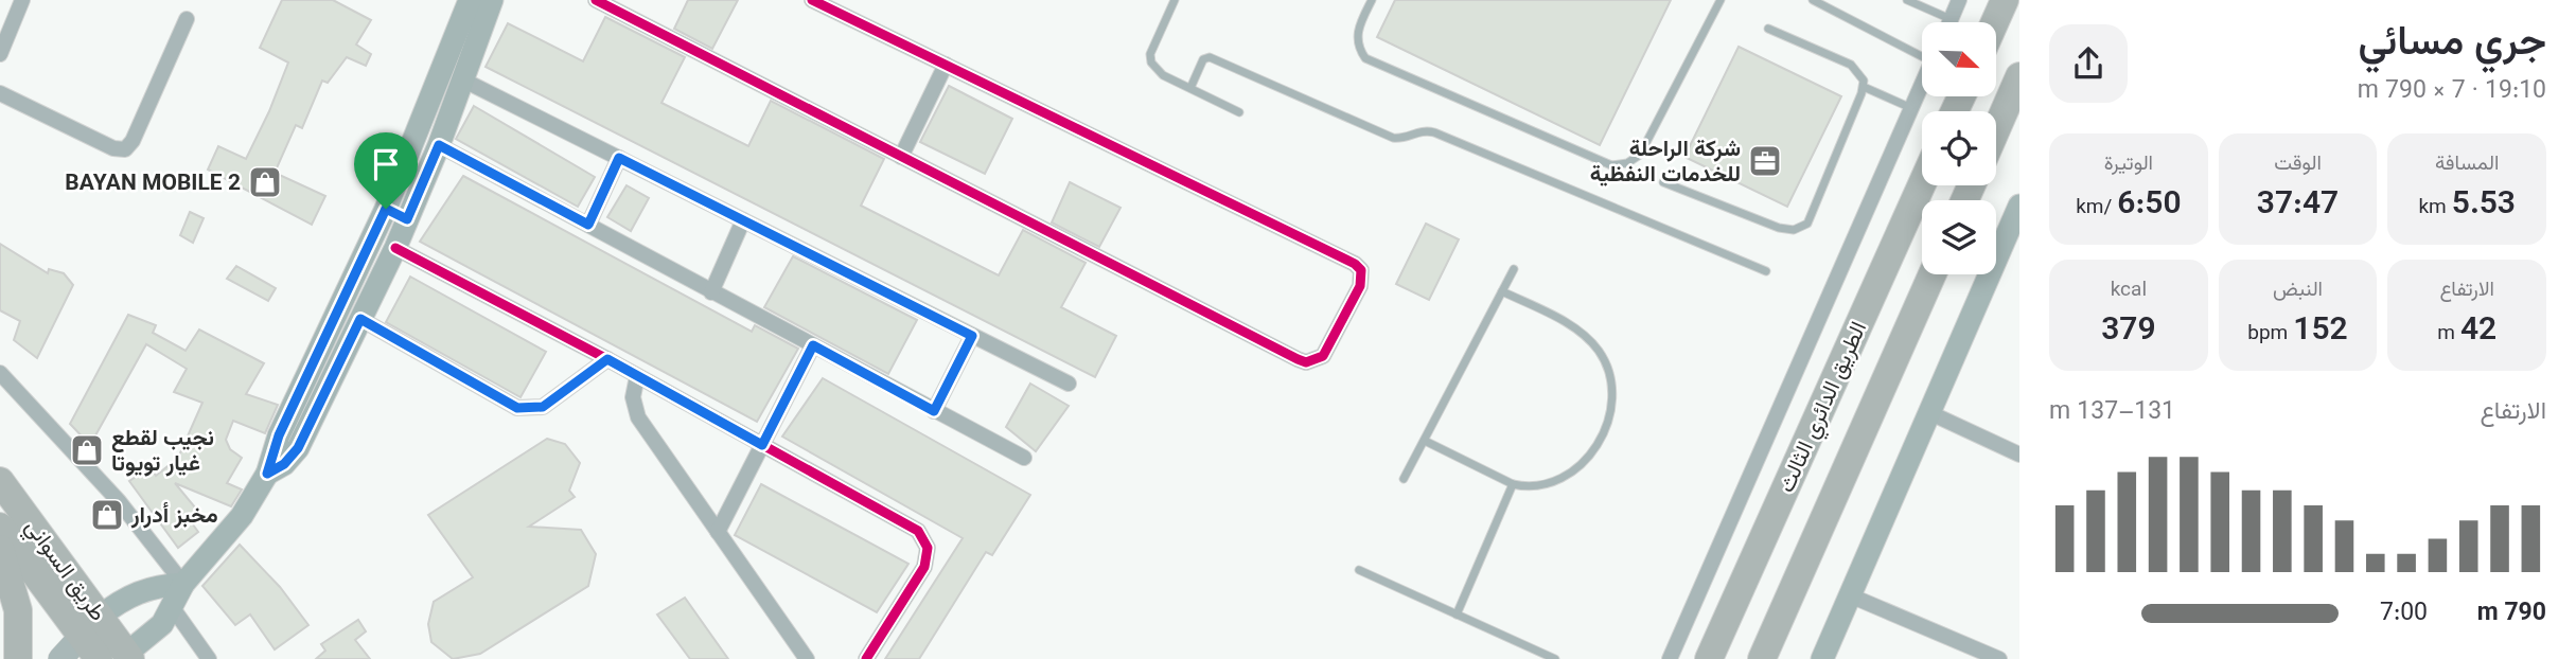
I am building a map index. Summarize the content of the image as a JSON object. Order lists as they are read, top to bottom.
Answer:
{
  "streets": {
    "highway": ["الطريق الدائري الثالث", "طريق السواني"]
  },
  "places": {
    "office": ["شركة الراحلة للخدمات النفظية"],
    "shop": ["BAYAN MOBILE 2", "نجيب لقطع غيار تويوتا", "مخبز أدرار"]
  },
  "north": "bottom right",
  "page": {
    "heading": ["جري مسائي", "19:10 · 7 × 790 m"],
    "stats": [
      ["المسافة", "5.53 km"],
      ["الوقت", "37:47"],
      ["الوتيرة", "6:50 /km"],
      ["الارتفاع", "42 m"],
      ["النبض", "152 bpm"],
      ["kcal", "379"]
    ],
    "chart": ["الارتفاع", "131–137 m"],
    "list": [
      {
        "name": "790 m",
        "note": "7:00"
      }
    ]
  }
}
